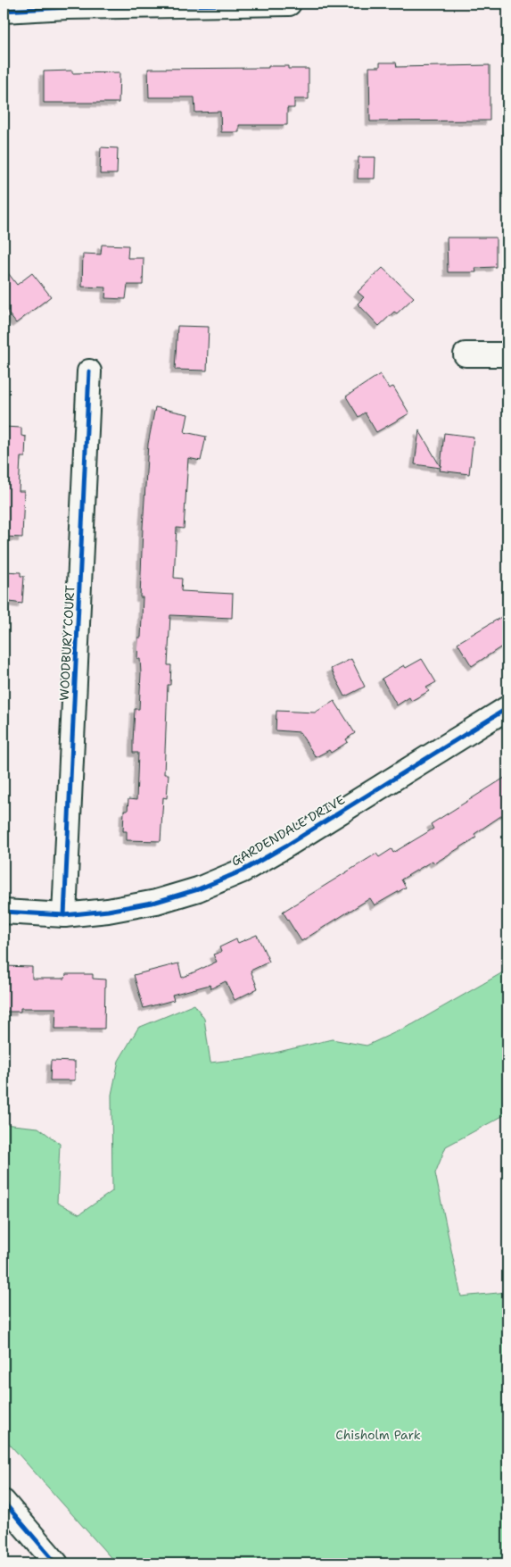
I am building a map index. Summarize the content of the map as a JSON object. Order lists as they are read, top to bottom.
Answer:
{
  "streets": {
    "street": ["WOODBURY COURT", "GARDENDALE DRIVE"]
  },
  "crossings": [
    ["WOODBURY COURT", "GARDENDALE DRIVE"]
  ],
  "parks": ["Chisholm Park"]
}
